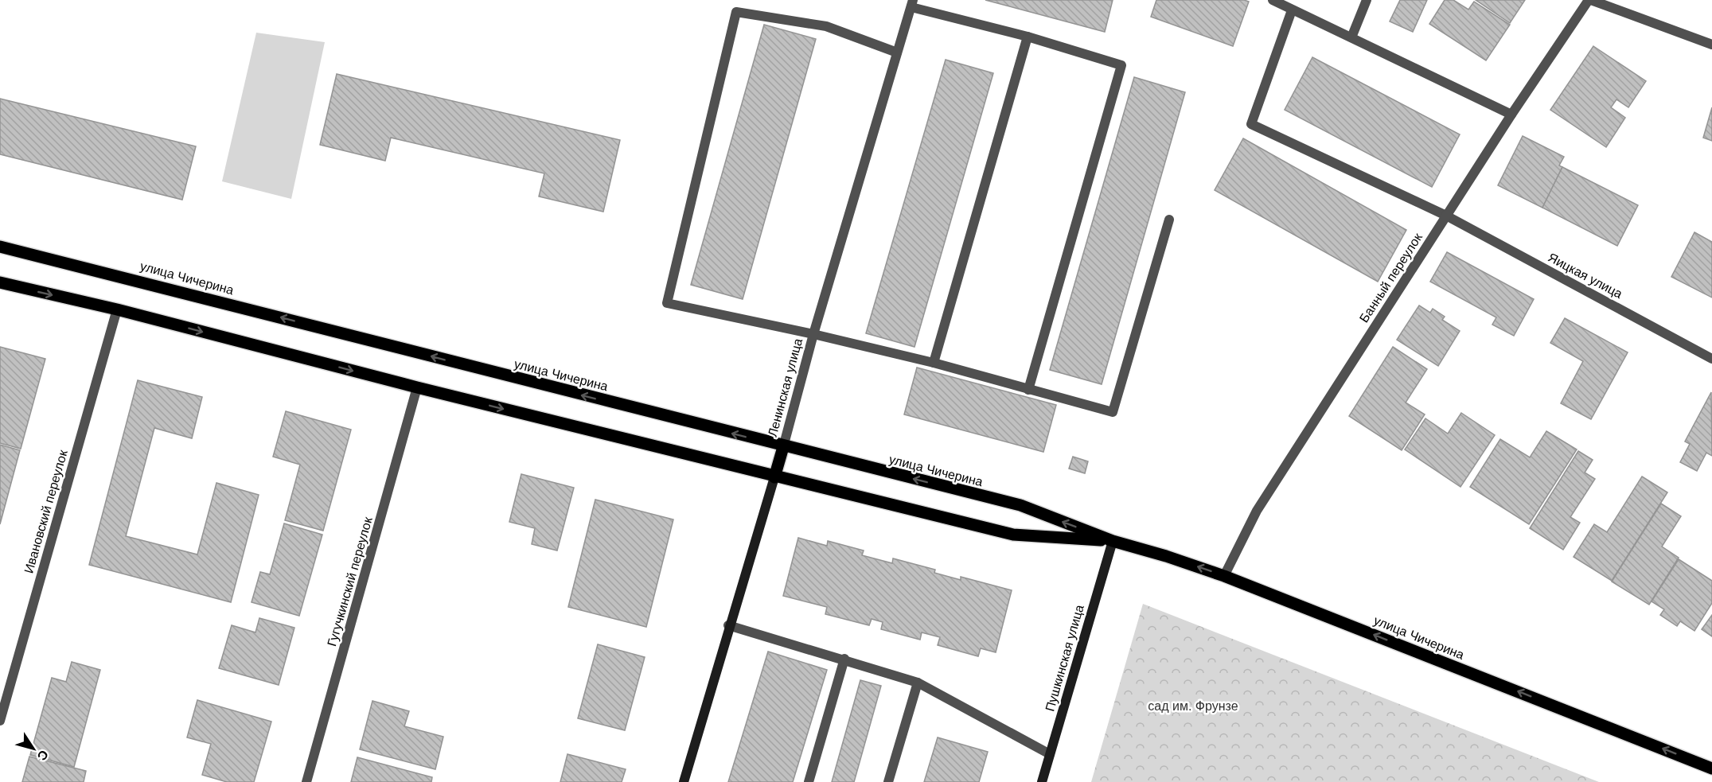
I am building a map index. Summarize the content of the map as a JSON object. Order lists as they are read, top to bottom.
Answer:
{
  "streets": {
    "main road": ["улица Чичерина", "Ленинская улица"],
    "street": [
      "Яицкая улица",
      "Банный переулок",
      "Ивановский переулок",
      "Гугучкинский переулок",
      "Пушкинская улица"
    ]
  },
  "crossings": [
    ["Яицкая улица", "Банный переулок"],
    ["улица Чичерина", "Банный переулок"],
    ["улица Чичерина", "Ленинская улица"],
    ["улица Чичерина", "Ивановский переулок"],
    ["улица Чичерина", "Гугучкинский переулок"],
    ["улица Чичерина", "Пушкинская улица"]
  ],
  "parks": ["сад им. Фрунзе"],
  "north": "bottom right"
}
